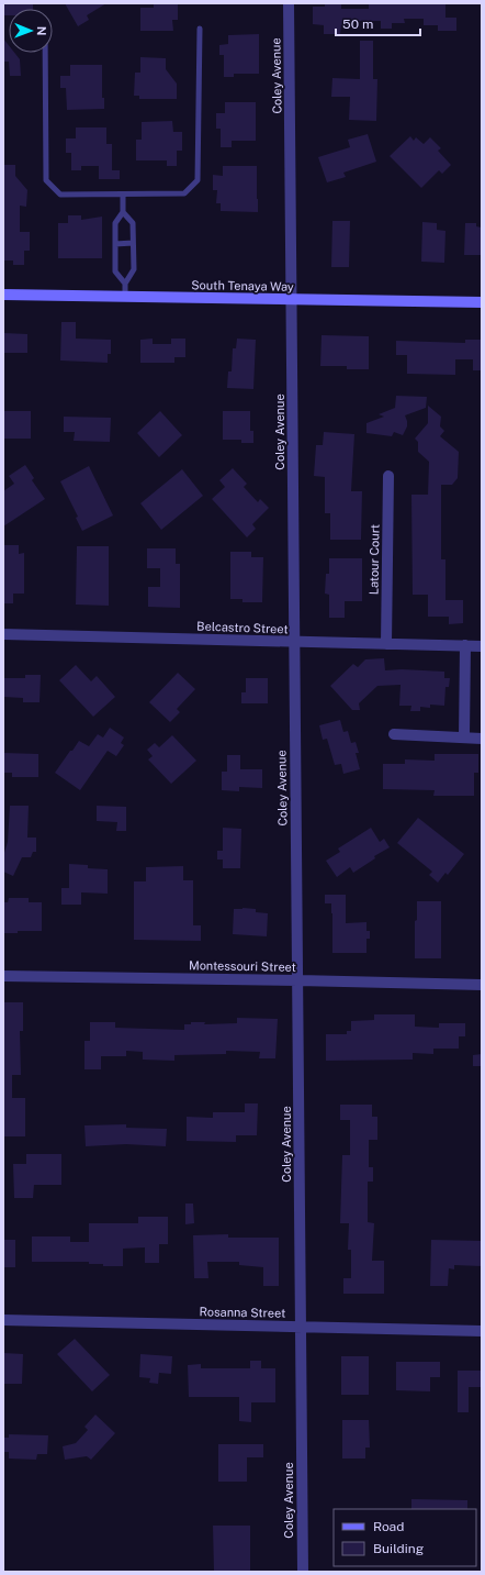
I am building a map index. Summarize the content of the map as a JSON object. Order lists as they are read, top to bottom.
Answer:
{
  "streets": {
    "street": [
      "Coley Avenue",
      "South Tenaya Way",
      "Latour Court",
      "Belcastro Street",
      "Montessouri Street",
      "Rosanna Street"
    ]
  },
  "crossings": [
    ["Coley Avenue", "South Tenaya Way"],
    ["Coley Avenue", "Belcastro Street"],
    ["Coley Avenue", "Montessouri Street"],
    ["Coley Avenue", "Rosanna Street"],
    ["Latour Court", "Belcastro Street"]
  ],
  "legend": ["Road", "Building"],
  "scale_bar": "50 m",
  "north": "right"
}
